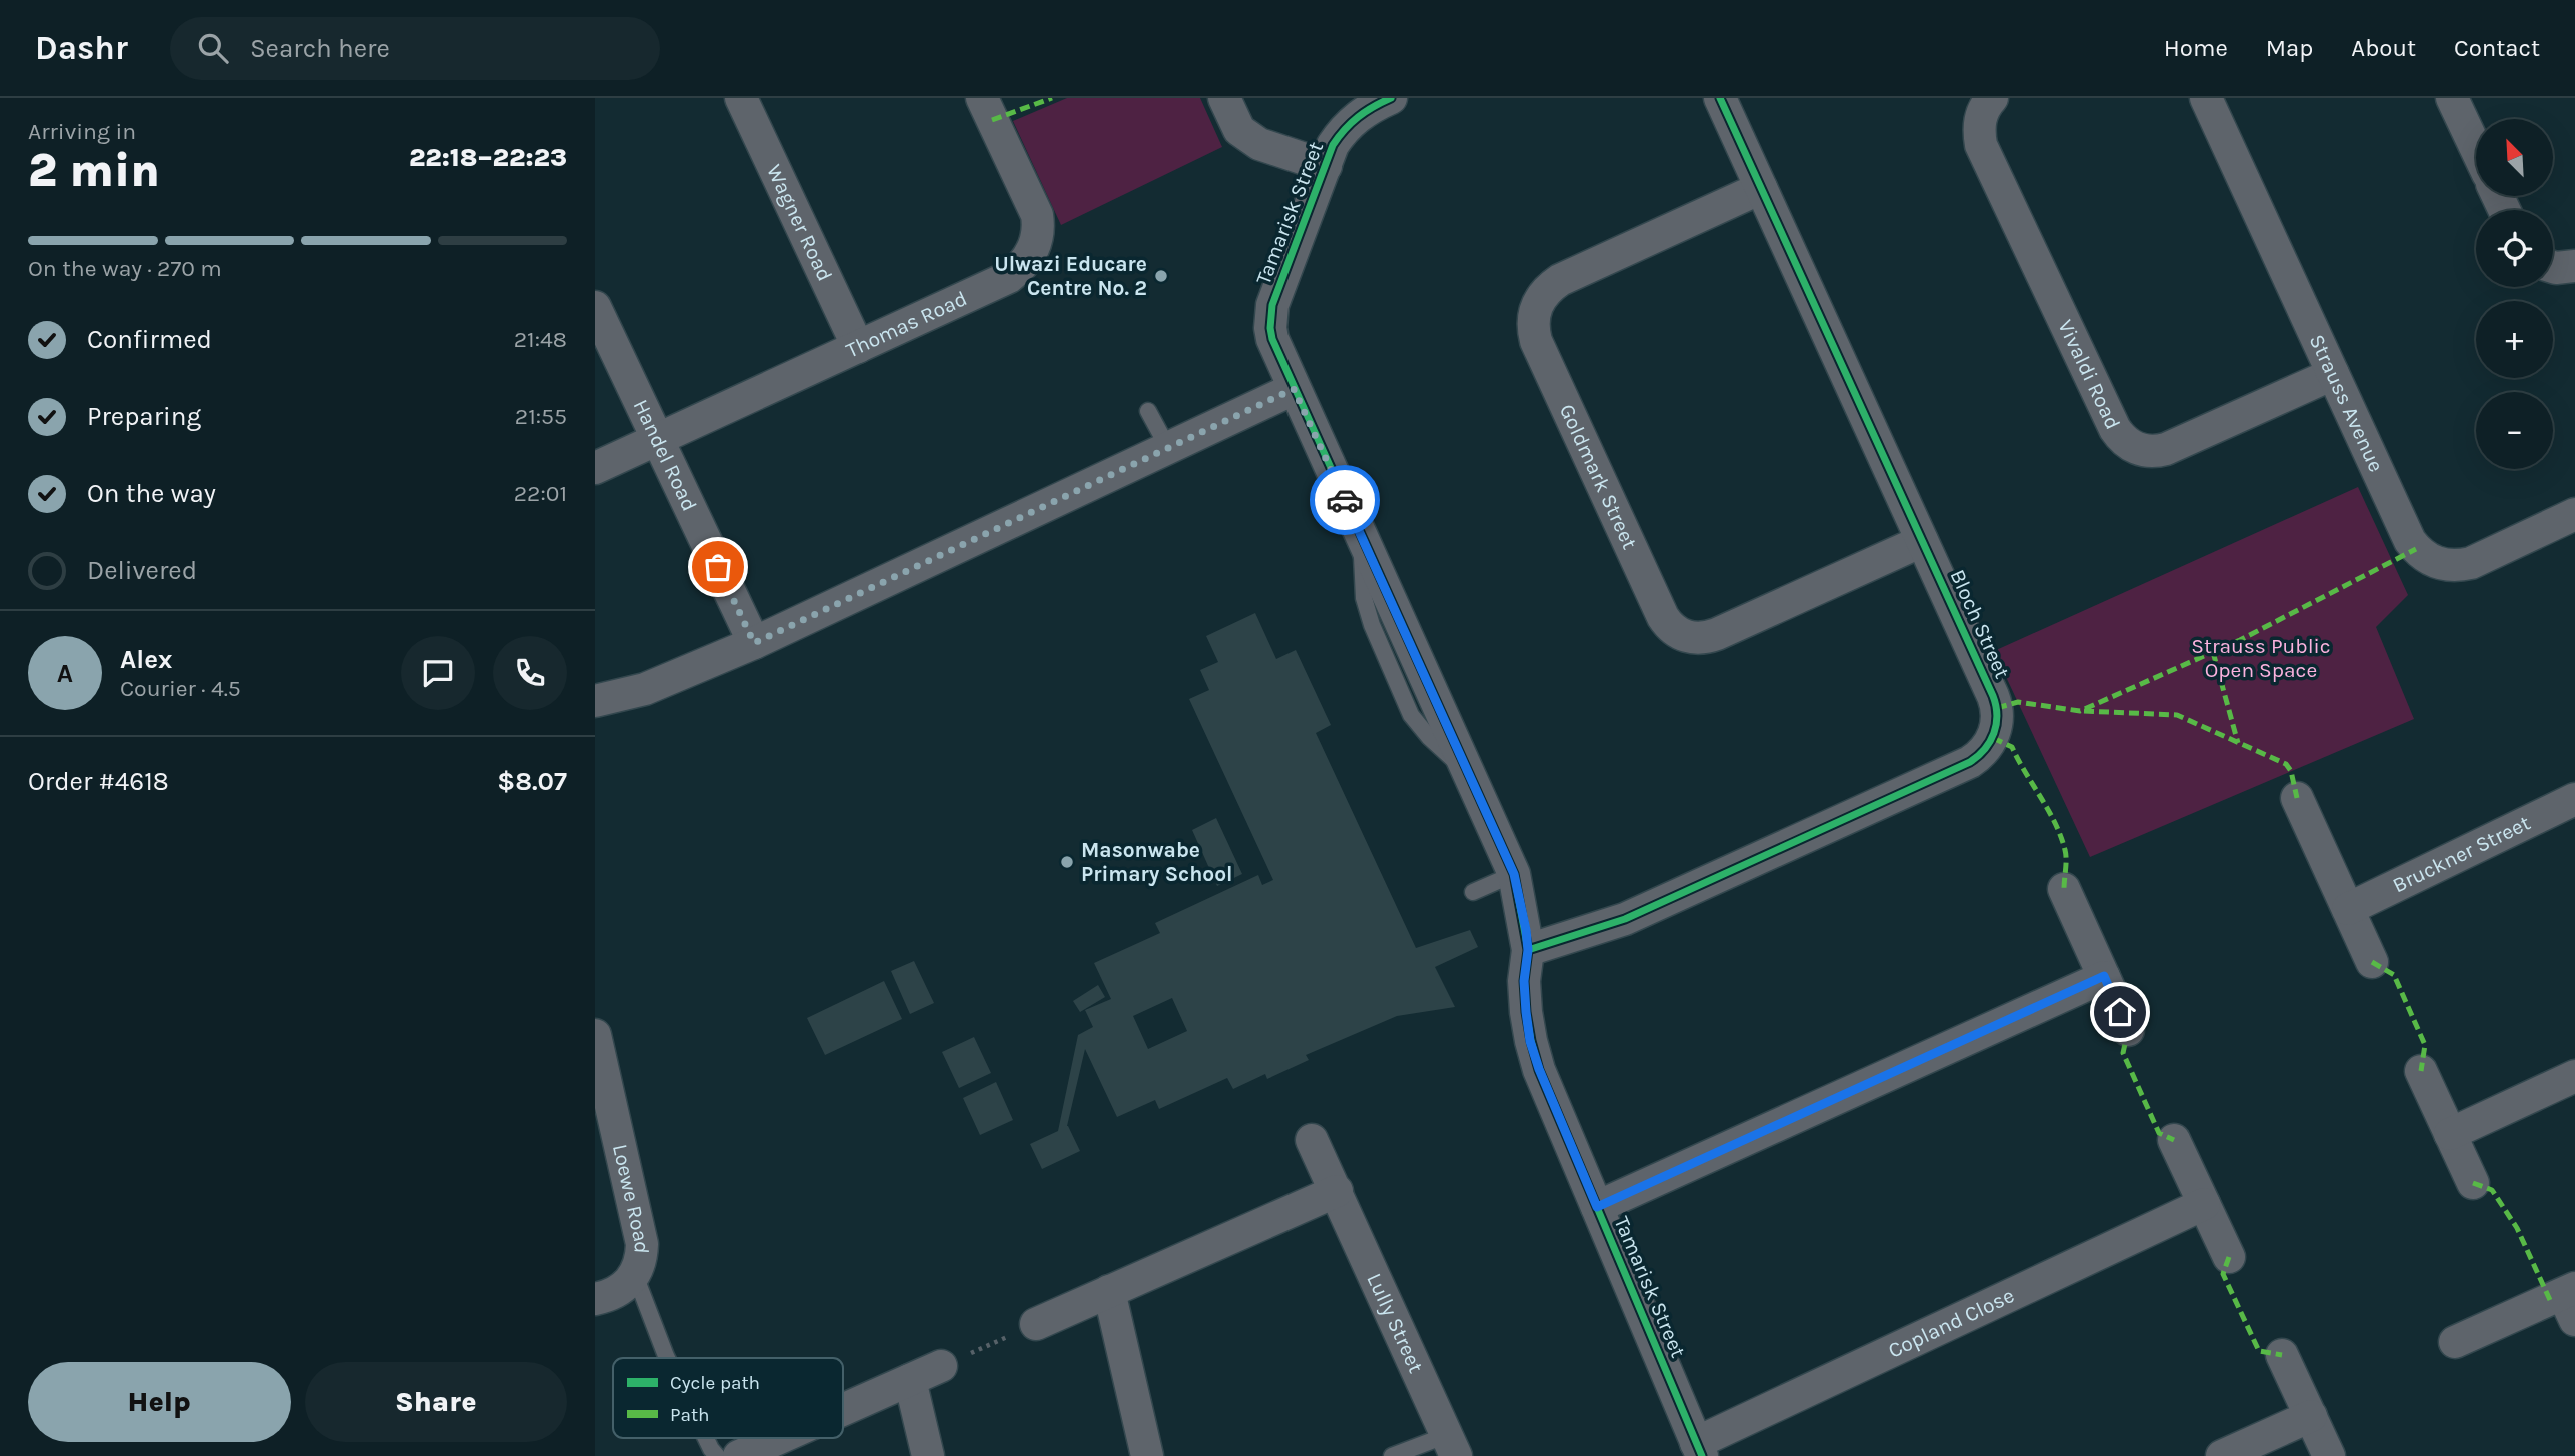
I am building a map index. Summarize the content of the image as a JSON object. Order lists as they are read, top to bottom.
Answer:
{
  "streets": {
    "street": [
      "Tamarisk Street",
      "Wagner Road",
      "Thomas Road",
      "Vivaldi Road",
      "Strauss Avenue",
      "Handel Road",
      "Goldmark Street",
      "Bloch Street",
      "Bruckner Street",
      "Loewe Road",
      "Lully Street",
      "Copland Close"
    ]
  },
  "crossings": [
    ["Tamarisk Street", "Bloch Street"],
    ["Tamarisk Street", "Copland Close"],
    ["Wagner Road", "Thomas Road"],
    ["Thomas Road", "Handel Road"],
    ["Vivaldi Road", "Strauss Avenue"],
    ["Goldmark Street", "Bloch Street"]
  ],
  "parks": ["Strauss Public Open Space"],
  "places": ["Ulwazi Educare Centre No. 2", "Masonwabe Primary School"],
  "legend": ["Cycle path", "Path"],
  "north": "top left",
  "page": {
    "header": "Dashr",
    "search": "Search here",
    "nav": [
      "Home",
      "Map",
      "About",
      "Contact"
    ],
    "heading": ["2 min", "Arriving in", "22:18–22:23"],
    "panel": [
      "Alex",
      "Courier · 4.5",
      "Order #4618",
      "$8.07"
    ],
    "map_buttons": ["+", "−"],
    "bar": "On the way · 270 m",
    "list": [
      ["Confirmed", "21:48"],
      ["Preparing", "21:55"],
      ["On the way", "22:01"],
      "Delivered"
    ],
    "round": "A",
    "buttons": ["Help", "Share"]
  }
}
